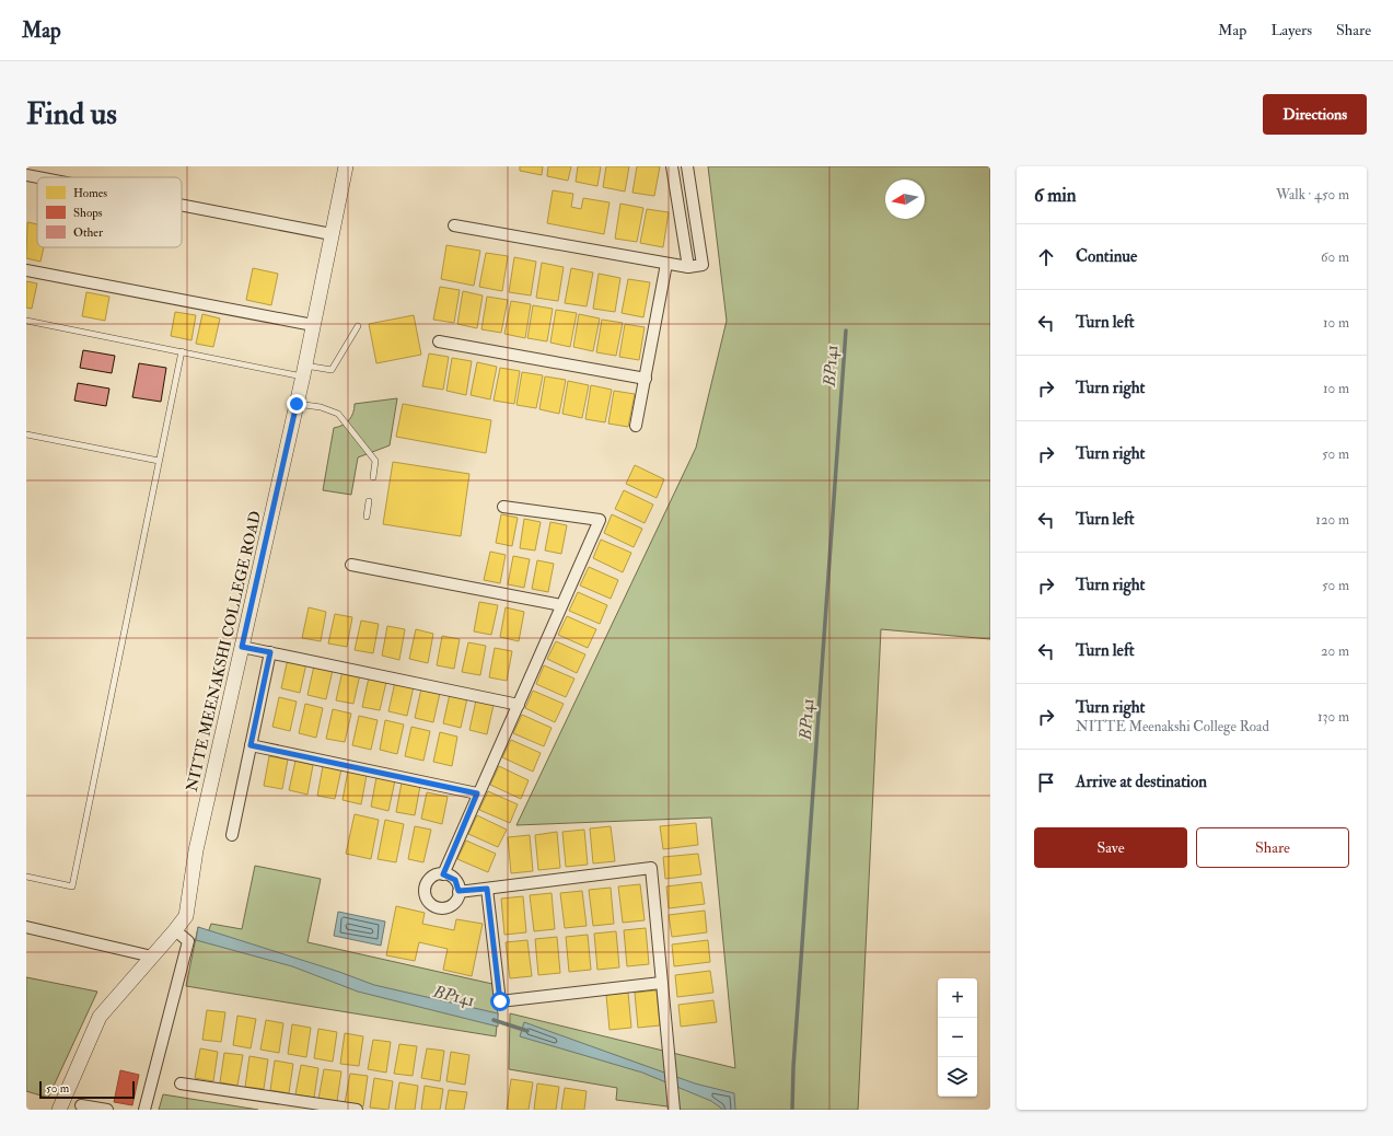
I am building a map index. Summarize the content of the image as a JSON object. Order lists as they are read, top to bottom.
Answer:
{
  "streets": {
    "street": ["NITTE MEENAKSHI COLLEGE ROAD"]
  },
  "water": ["BP141"],
  "legend": ["Homes", "Shops", "Other"],
  "scale_bar": "50 m",
  "north": "left",
  "page": {
    "header": "Map",
    "nav": ["Map", "Layers", "Share"],
    "buttons": [
      "Directions",
      ["Save", "Share"]
    ],
    "title": "Find us",
    "heading": ["6 min", "Walk · 450 m"],
    "list": [
      ["Continue", "60 m"],
      ["Turn left", "10 m"],
      ["Turn right", "10 m"],
      ["Turn right", "50 m"],
      ["Turn left", "120 m"],
      ["Turn right", "50 m"],
      ["Turn left", "20 m"],
      ["Turn right", "NITTE Meenakshi College Road", "130 m"],
      "Arrive at destination"
    ],
    "map_buttons": ["+", "−"],
    "scale": "50 m"
  }
}
